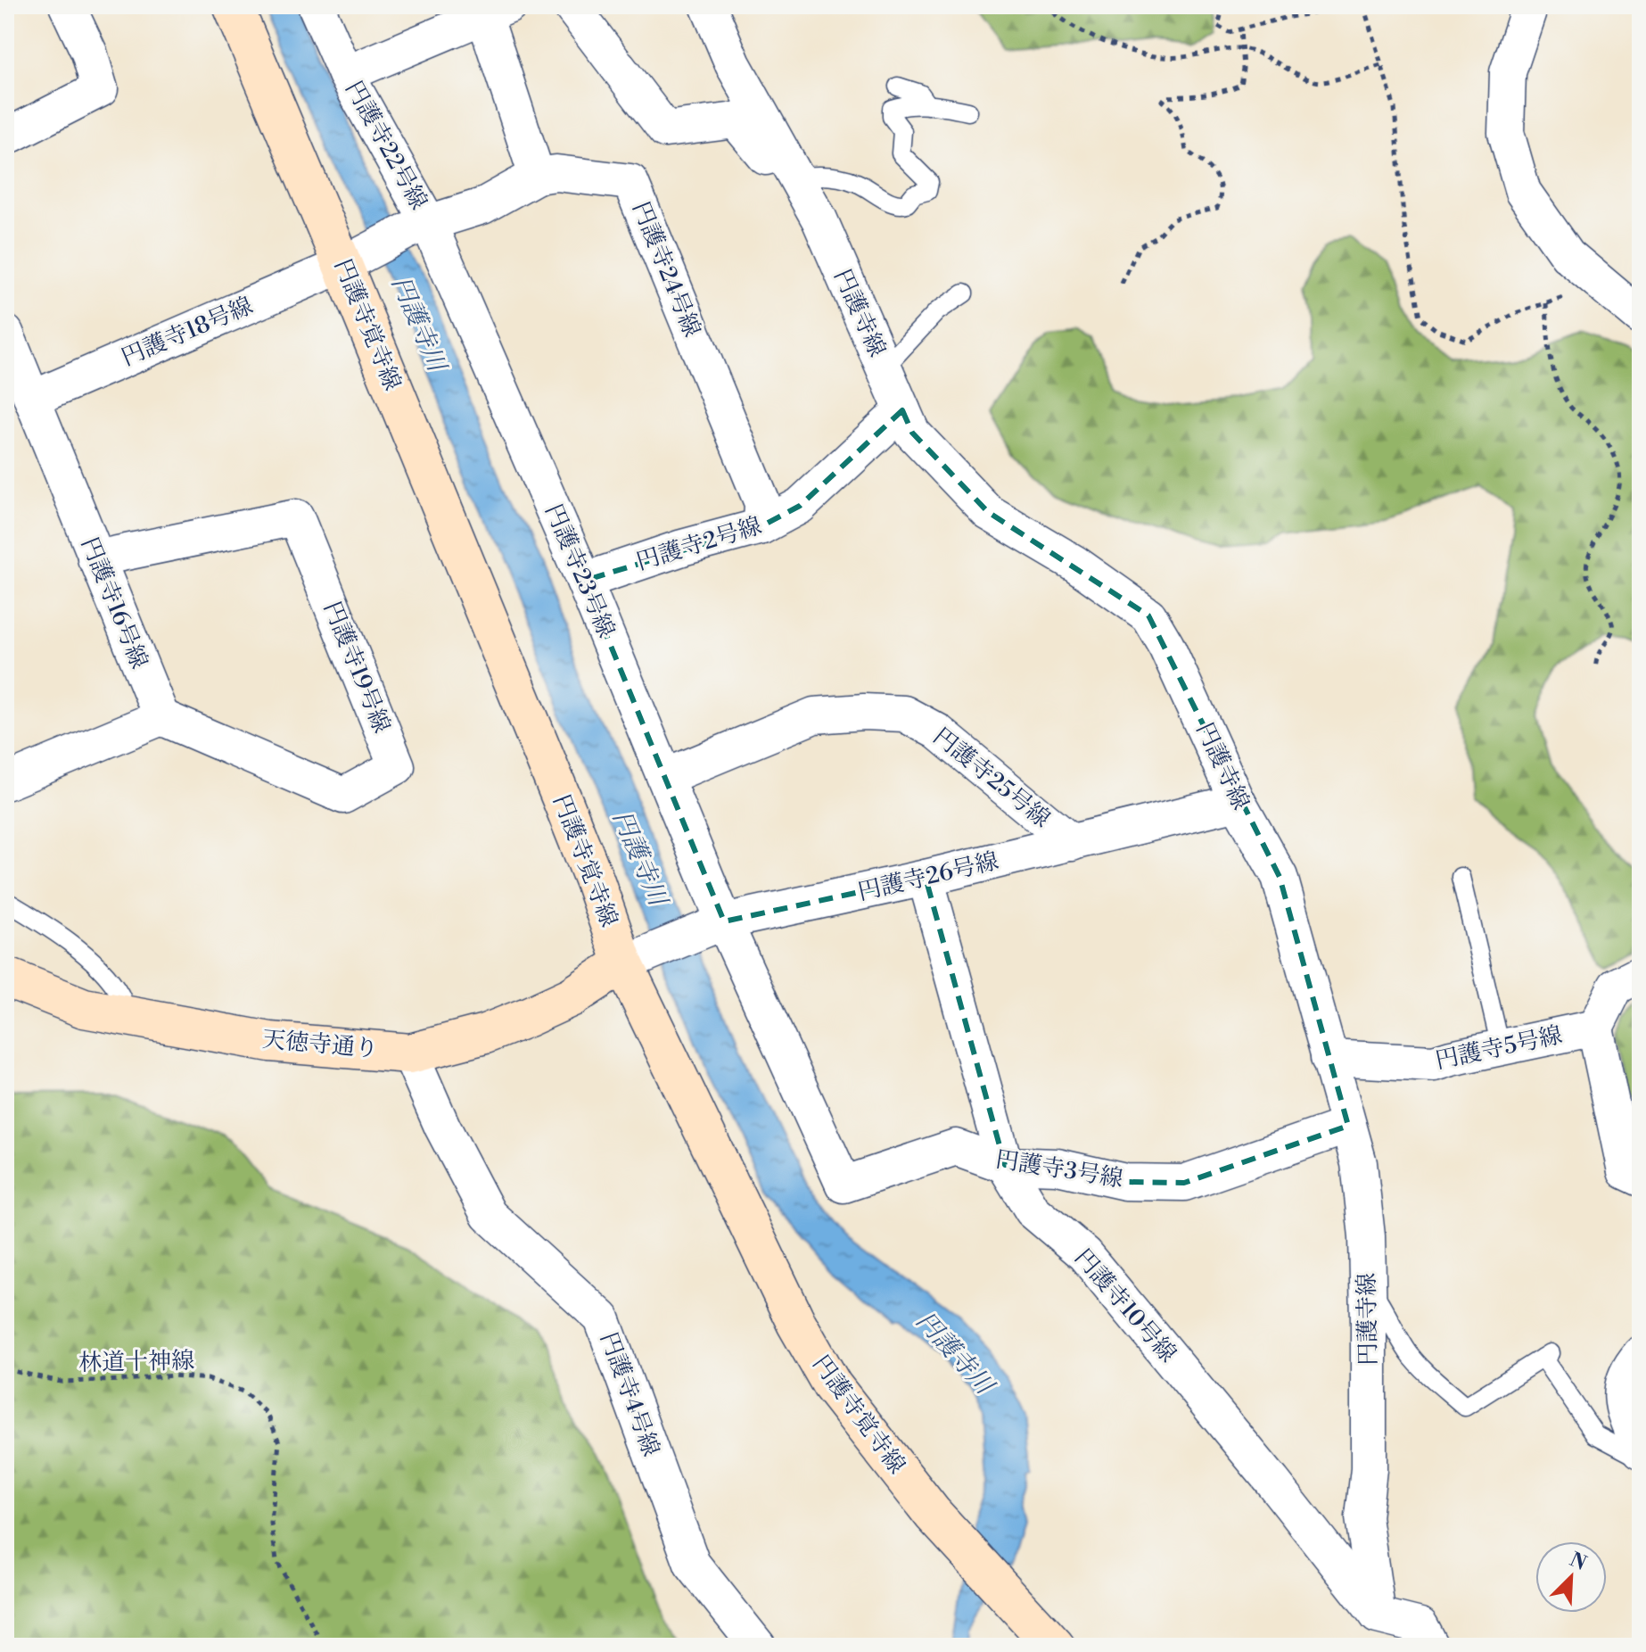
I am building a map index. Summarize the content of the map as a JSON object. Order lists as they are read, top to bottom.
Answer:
{
  "streets": {
    "street": [
      "円護寺22号線",
      "円護寺24号線",
      "円護寺線",
      "円護寺覚寺線",
      "円護寺18号線",
      "円護寺2号線",
      "円護寺23号線",
      "円護寺16号線",
      "円護寺19号線",
      "円護寺25号線",
      "円護寺26号線",
      "天徳寺通り",
      "円護寺5号線",
      "円護寺3号線",
      "円護寺10号線",
      "円護寺4号線"
    ],
    "path": ["林道十神線"]
  },
  "crossings": [
    ["円護寺22号線", "円護寺24号線"],
    ["円護寺22号線", "円護寺23号線"],
    ["円護寺24号線", "円護寺覚寺線"],
    ["円護寺24号線", "円護寺18号線"],
    ["円護寺24号線", "円護寺2号線"],
    ["円護寺24号線", "円護寺23号線"],
    ["円護寺線", "円護寺2号線"],
    ["円護寺線", "円護寺26号線"],
    ["円護寺線", "円護寺5号線"],
    ["円護寺線", "円護寺3号線"],
    ["円護寺線", "円護寺10号線"],
    ["円護寺覚寺線", "円護寺18号線"],
    ["円護寺覚寺線", "円護寺26号線"],
    ["円護寺覚寺線", "天徳寺通り"],
    ["円護寺18号線", "円護寺16号線"],
    ["円護寺2号線", "円護寺23号線"],
    ["円護寺23号線", "円護寺25号線"],
    ["円護寺23号線", "円護寺26号線"],
    ["円護寺23号線", "円護寺3号線"],
    ["円護寺16号線", "円護寺19号線"],
    ["円護寺25号線", "円護寺26号線"],
    ["円護寺26号線", "天徳寺通り"],
    ["円護寺26号線", "円護寺3号線"],
    ["円護寺26号線", "円護寺10号線"],
    ["天徳寺通り", "円護寺4号線"],
    ["円護寺3号線", "円護寺10号線"]
  ],
  "water": ["円護寺川"],
  "north": "top right"
}
